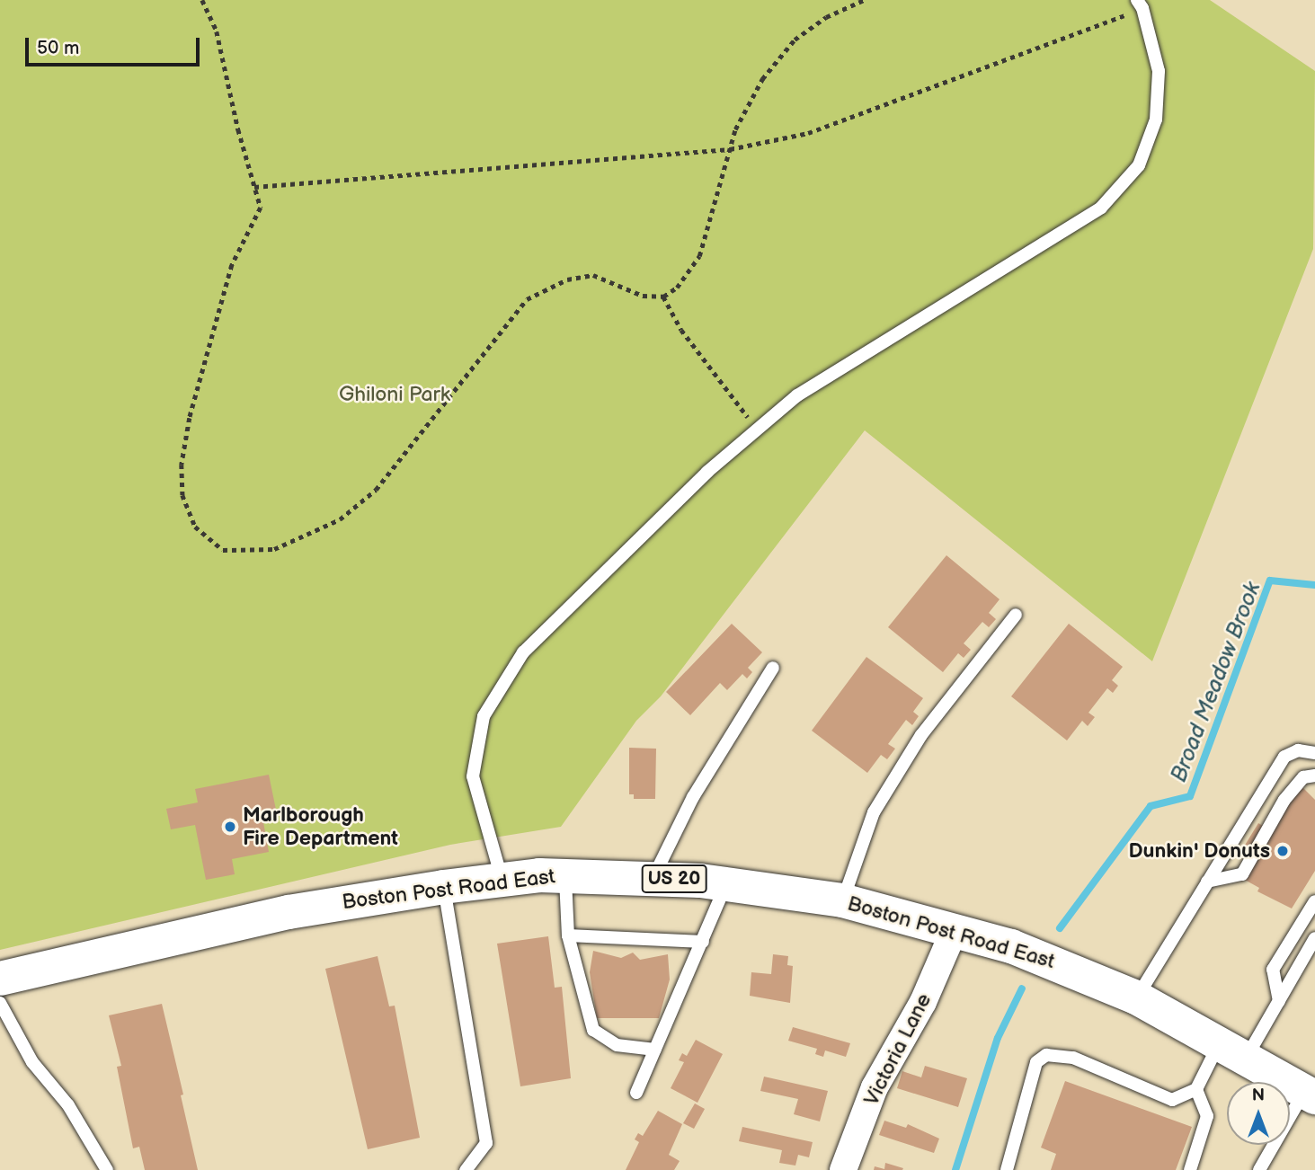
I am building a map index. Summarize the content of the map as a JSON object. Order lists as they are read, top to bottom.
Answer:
{
  "streets": {
    "main road": ["US 20", "Boston Post Road East"],
    "street": ["Victoria Lane"]
  },
  "crossings": [
    ["Boston Post Road East", "Victoria Lane"]
  ],
  "water": ["Broad Meadow Brook"],
  "parks": ["Ghiloni Park"],
  "places": ["Marlborough Fire Department", "Dunkin' Donuts"],
  "scale_bar": "50 m",
  "north": "top"
}
